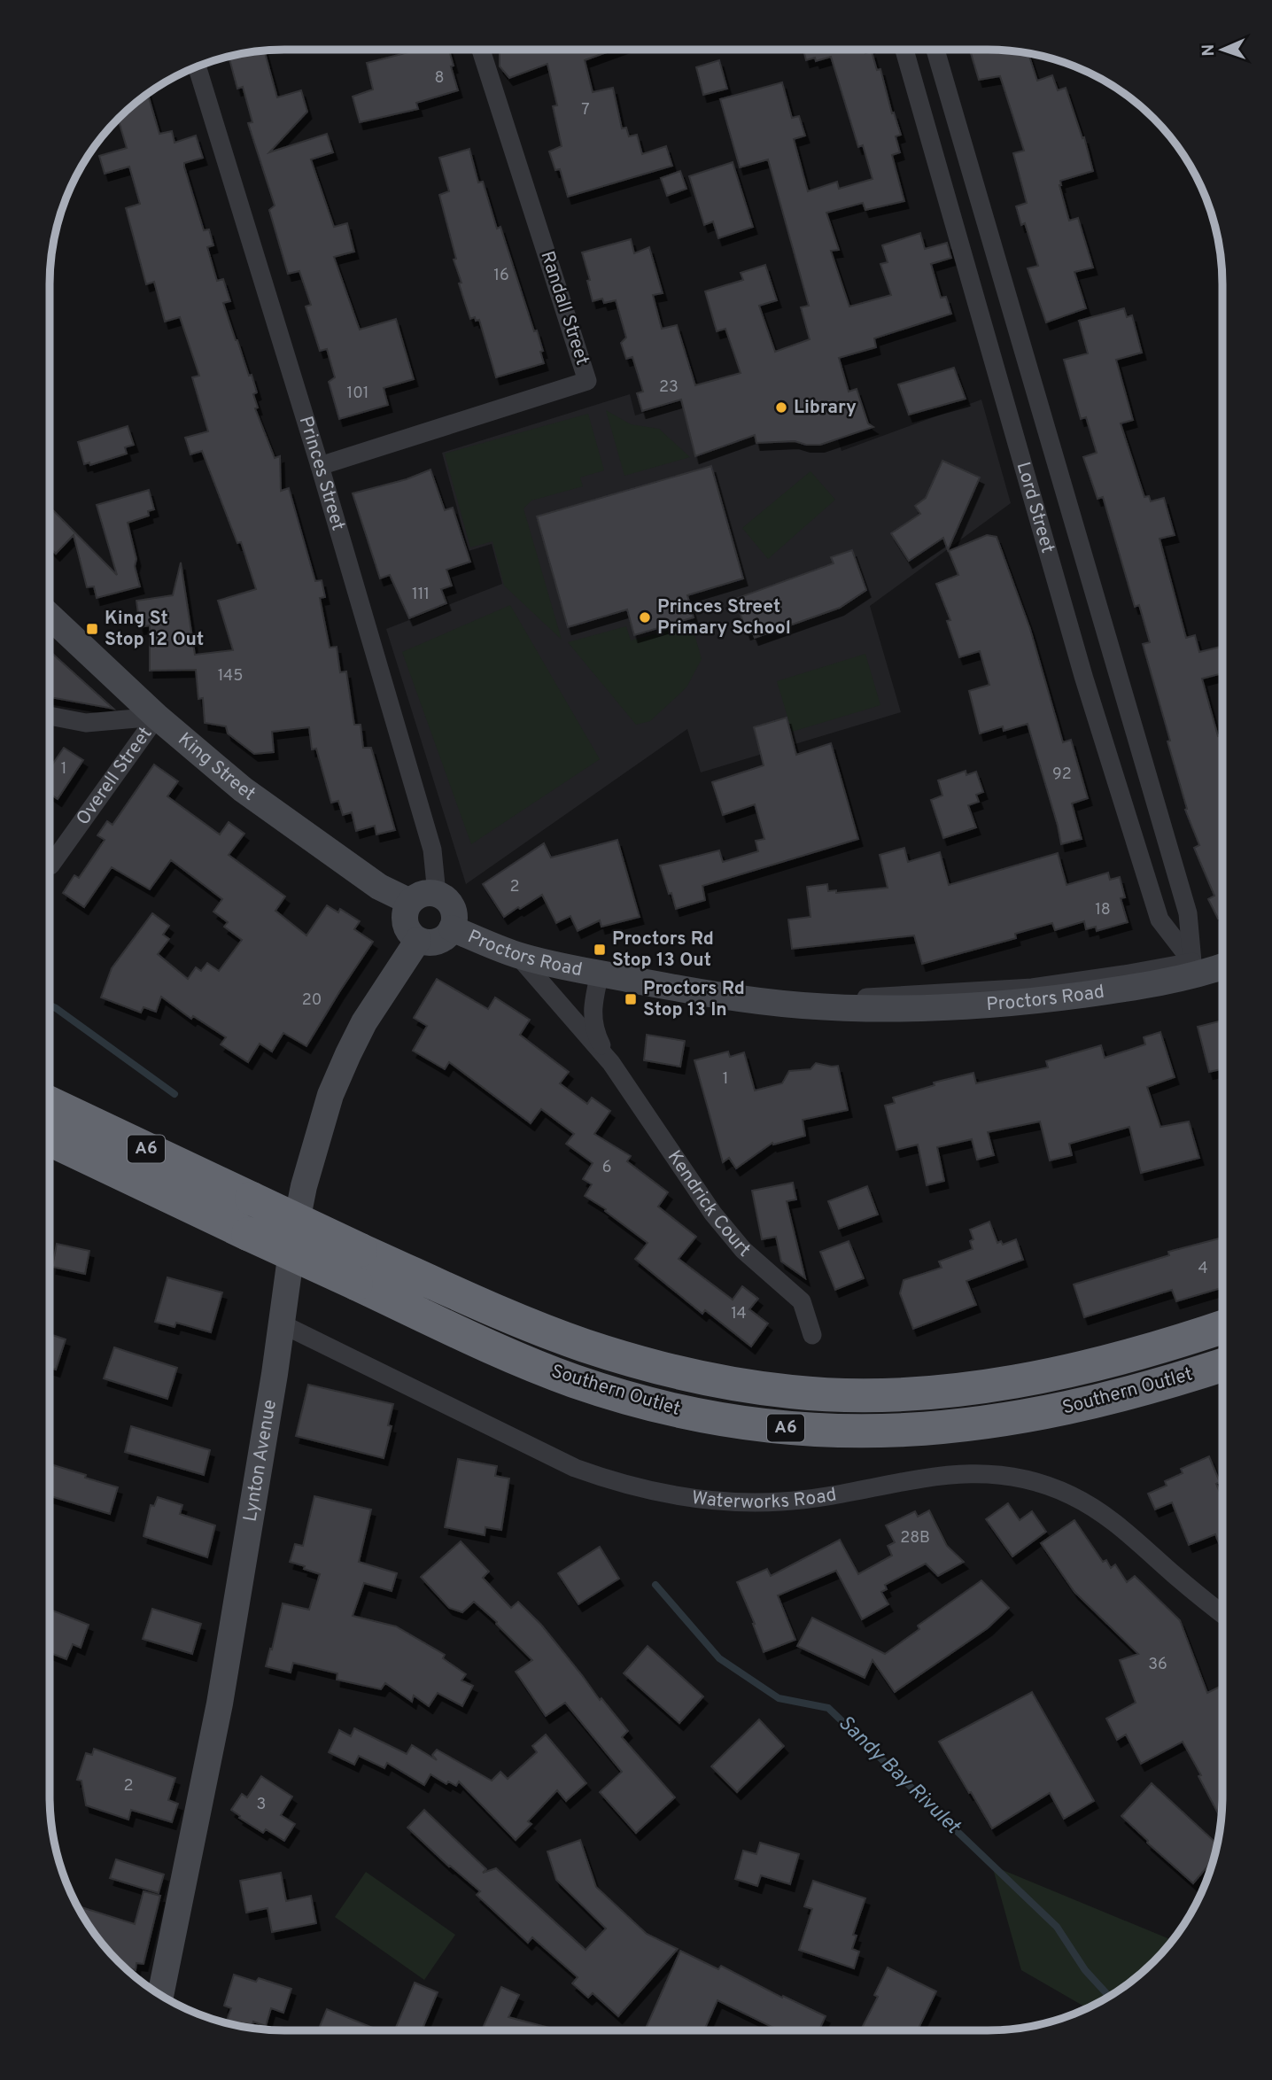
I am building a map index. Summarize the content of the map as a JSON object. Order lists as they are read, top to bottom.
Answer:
{
  "streets": {
    "highway": ["A6", "Southern Outlet"],
    "street": [
      "Randall Street",
      "Princes Street",
      "Lord Street",
      "King Street",
      "Overell Street",
      "Proctors Road",
      "Kendrick Court",
      "Lynton Avenue",
      "Waterworks Road"
    ]
  },
  "crossings": [
    ["Randall Street", "Princes Street"],
    ["Princes Street", "King Street"],
    ["Princes Street", "Proctors Road"],
    ["Princes Street", "Lynton Avenue"],
    ["Lord Street", "Proctors Road"],
    ["King Street", "Overell Street"],
    ["King Street", "Proctors Road"],
    ["King Street", "Lynton Avenue"],
    ["Proctors Road", "Kendrick Court"],
    ["Proctors Road", "Lynton Avenue"],
    ["Lynton Avenue", "Waterworks Road"]
  ],
  "water": ["Sandy Bay Rivulet"],
  "places": {
    "other": ["Library", "Princes Street Primary School"],
    "transit": ["King St Stop 12 Out", "Proctors Rd Stop 13 Out", "Proctors Rd Stop 13 In"]
  },
  "house_numbers": [
    "8",
    "7",
    "16",
    "23",
    "101",
    "111",
    "145",
    "1",
    "92",
    "2",
    "18",
    "20",
    "1",
    "6",
    "4",
    "14",
    "28B",
    "36",
    "2",
    "3"
  ],
  "north": "left"
}
